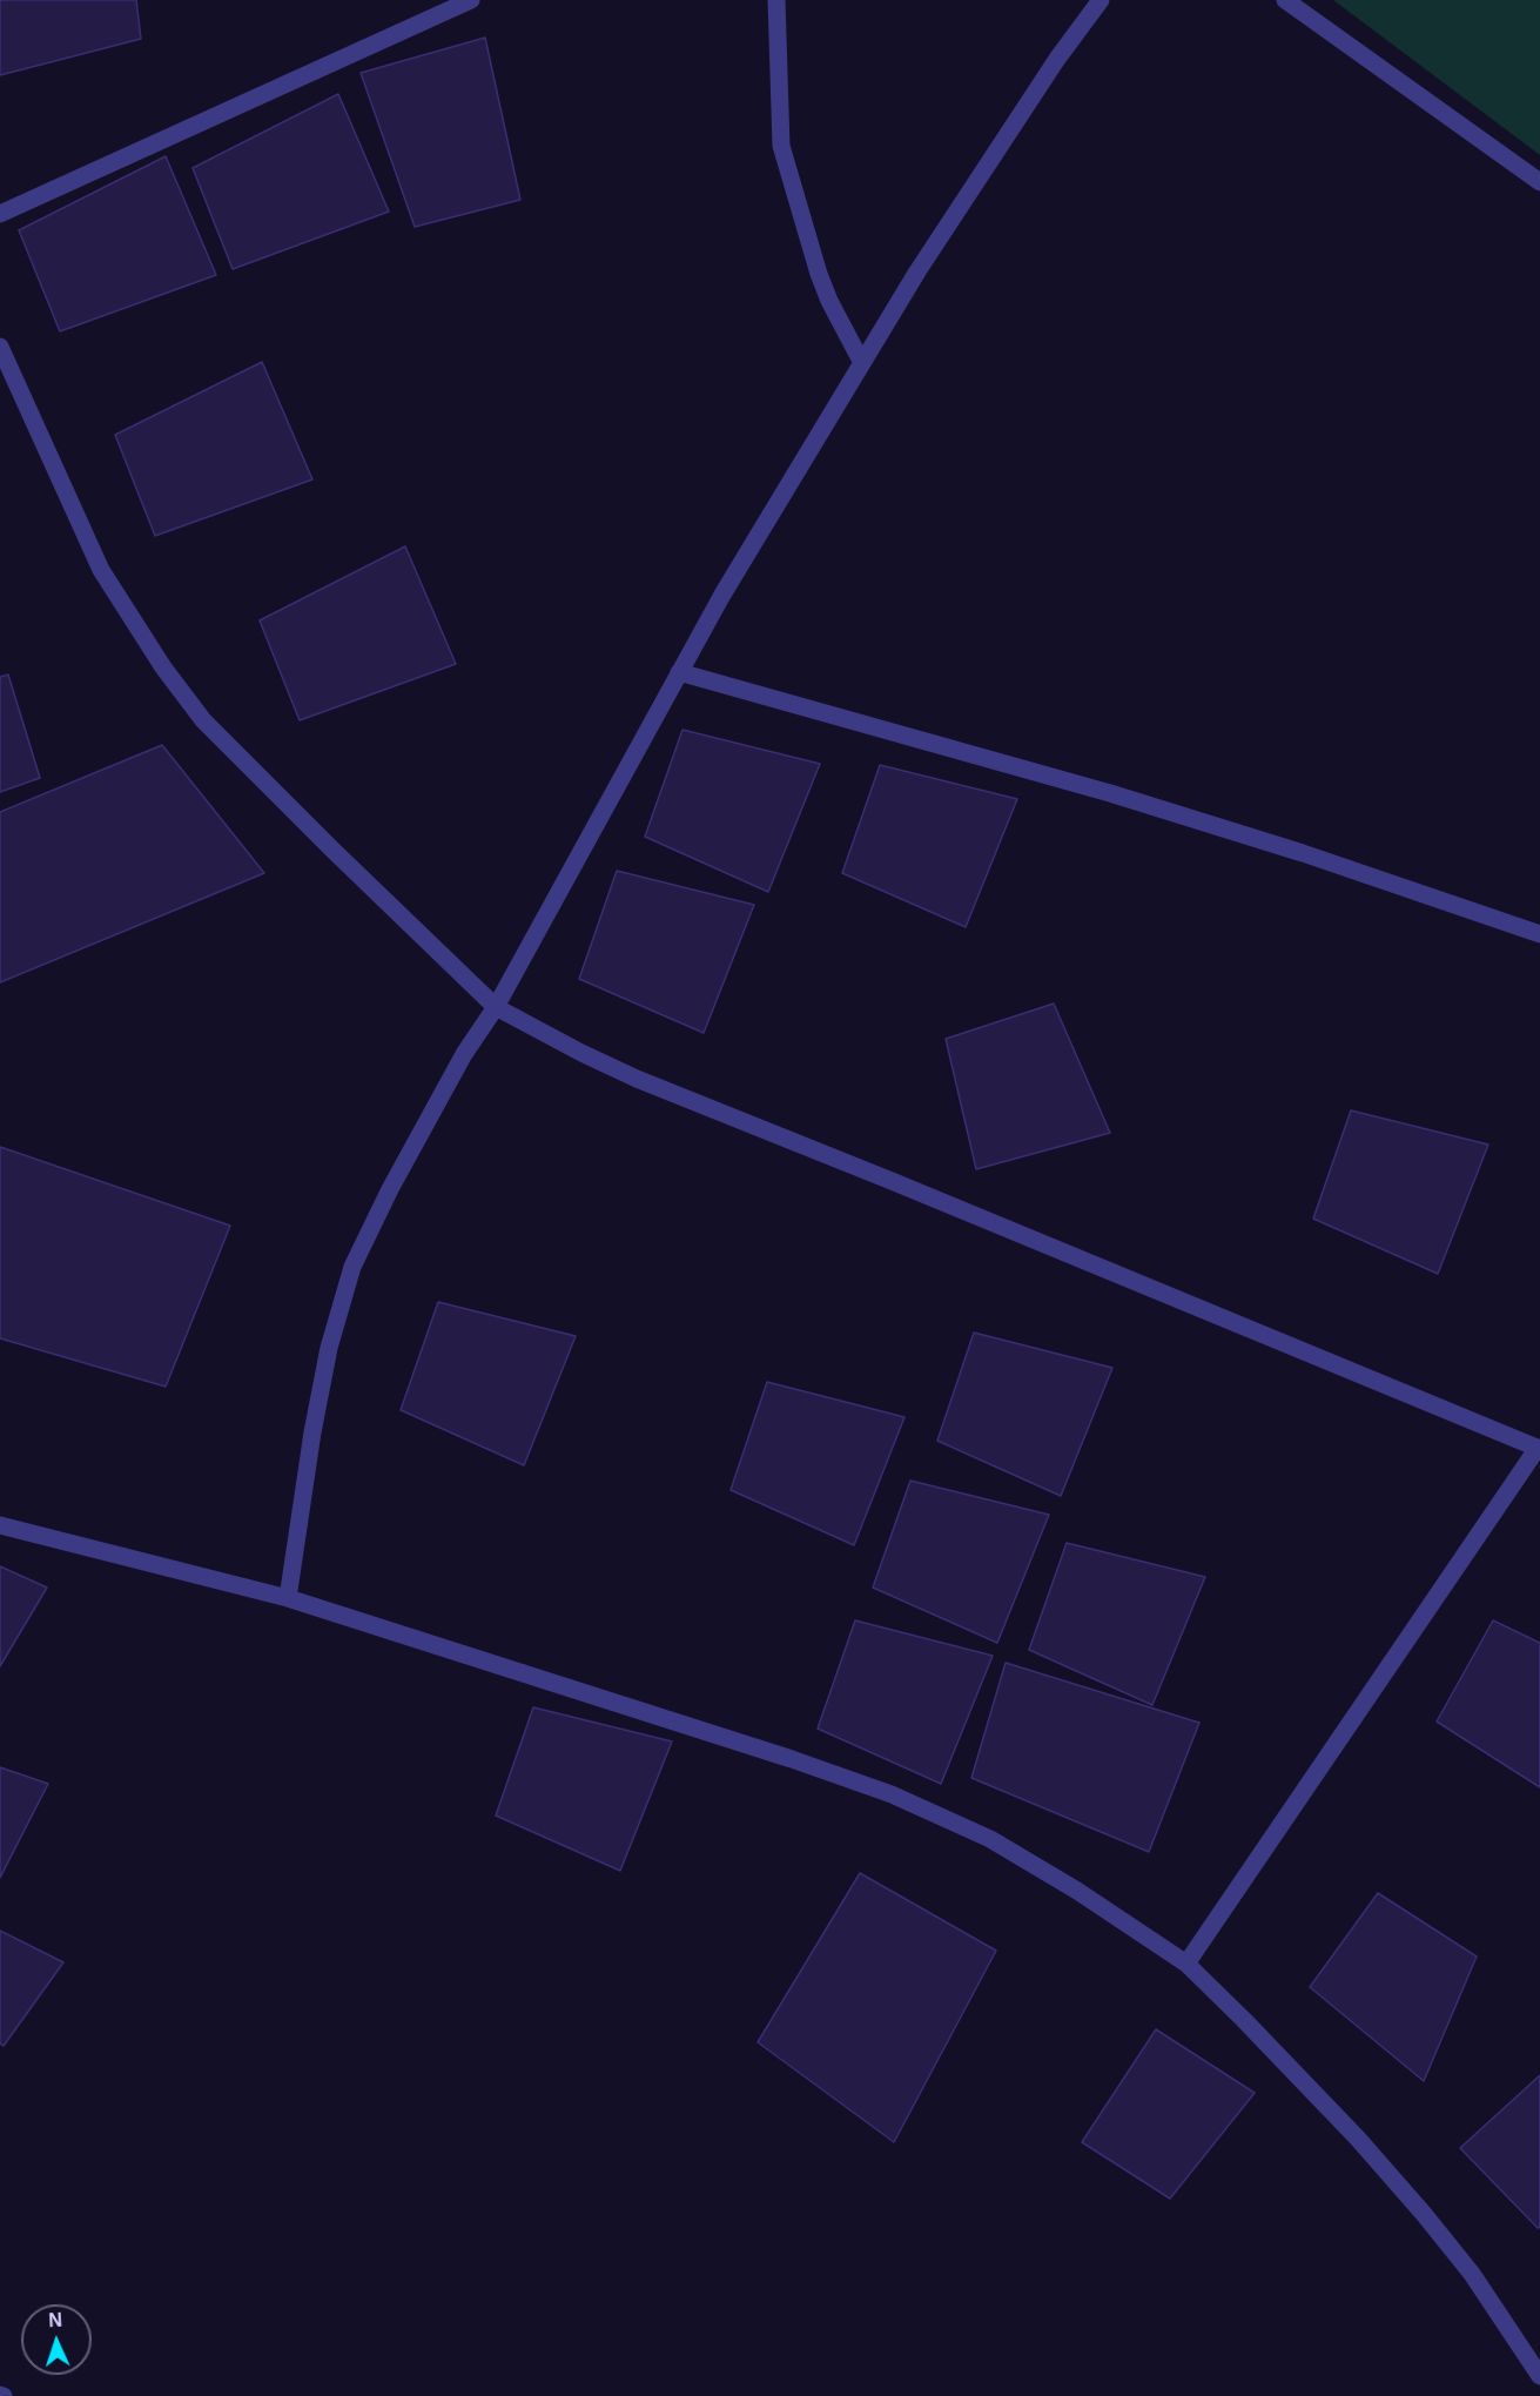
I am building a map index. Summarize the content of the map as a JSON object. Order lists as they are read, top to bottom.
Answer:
{
  "north": "top"
}
